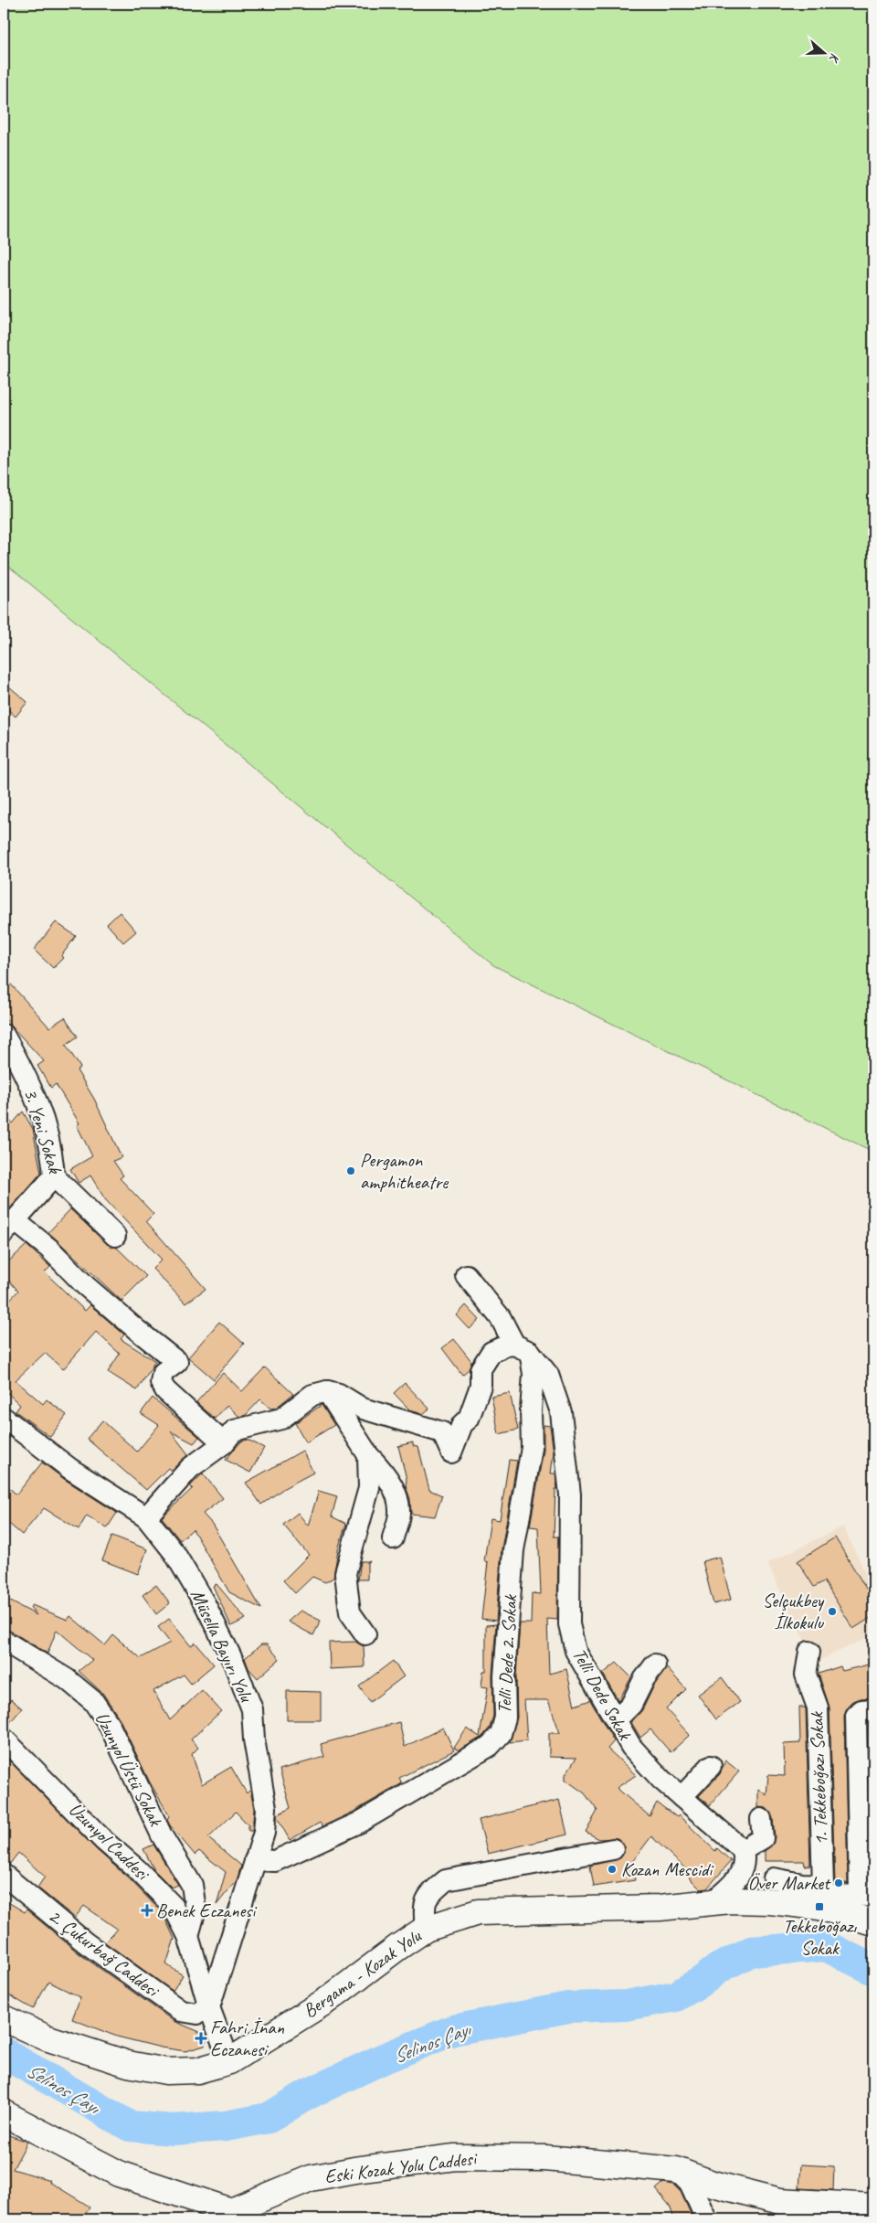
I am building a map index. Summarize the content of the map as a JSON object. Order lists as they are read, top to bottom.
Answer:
{
  "streets": {
    "main road": ["Bergama - Kozak Yolu", "Eski Kozak Yolu Caddesi"],
    "street": [
      "3. Yeni Sokak",
      "Müsella Bayırı Yolu",
      "Telli Dede 2. Sokak",
      "Telli Dede Sokak",
      "Uzunyol Üstü Sokak",
      "1. Tekkeboğazı Sokak",
      "Uzunyol Caddesi",
      "2. Çukurbağ Caddesi"
    ]
  },
  "crossings": [
    ["Müsella Bayırı Yolu", "Telli Dede 2. Sokak"],
    ["Müsella Bayırı Yolu", "Uzunyol Caddesi"],
    ["Müsella Bayırı Yolu", "2. Çukurbağ Caddesi"],
    ["Telli Dede 2. Sokak", "Telli Dede Sokak"],
    ["Telli Dede Sokak", "Bergama - Kozak Yolu"],
    ["Uzunyol Üstü Sokak", "Uzunyol Caddesi"],
    ["1. Tekkeboğazı Sokak", "Bergama - Kozak Yolu"],
    ["Uzunyol Caddesi", "2. Çukurbağ Caddesi"],
    ["Uzunyol Caddesi", "Bergama - Kozak Yolu"]
  ],
  "water": ["Selinos Çayı"],
  "places": {
    "other": [
      "Pergamon amphitheatre",
      "Selçukbey İlkokulu",
      "Kozan Mescidi",
      "Över Market"
    ],
    "transit": ["Tekkeboğazı Sokak"],
    "health": ["Benek Eczanesi", "Fahri İnan Eczanesi"]
  },
  "north": "right"
}
